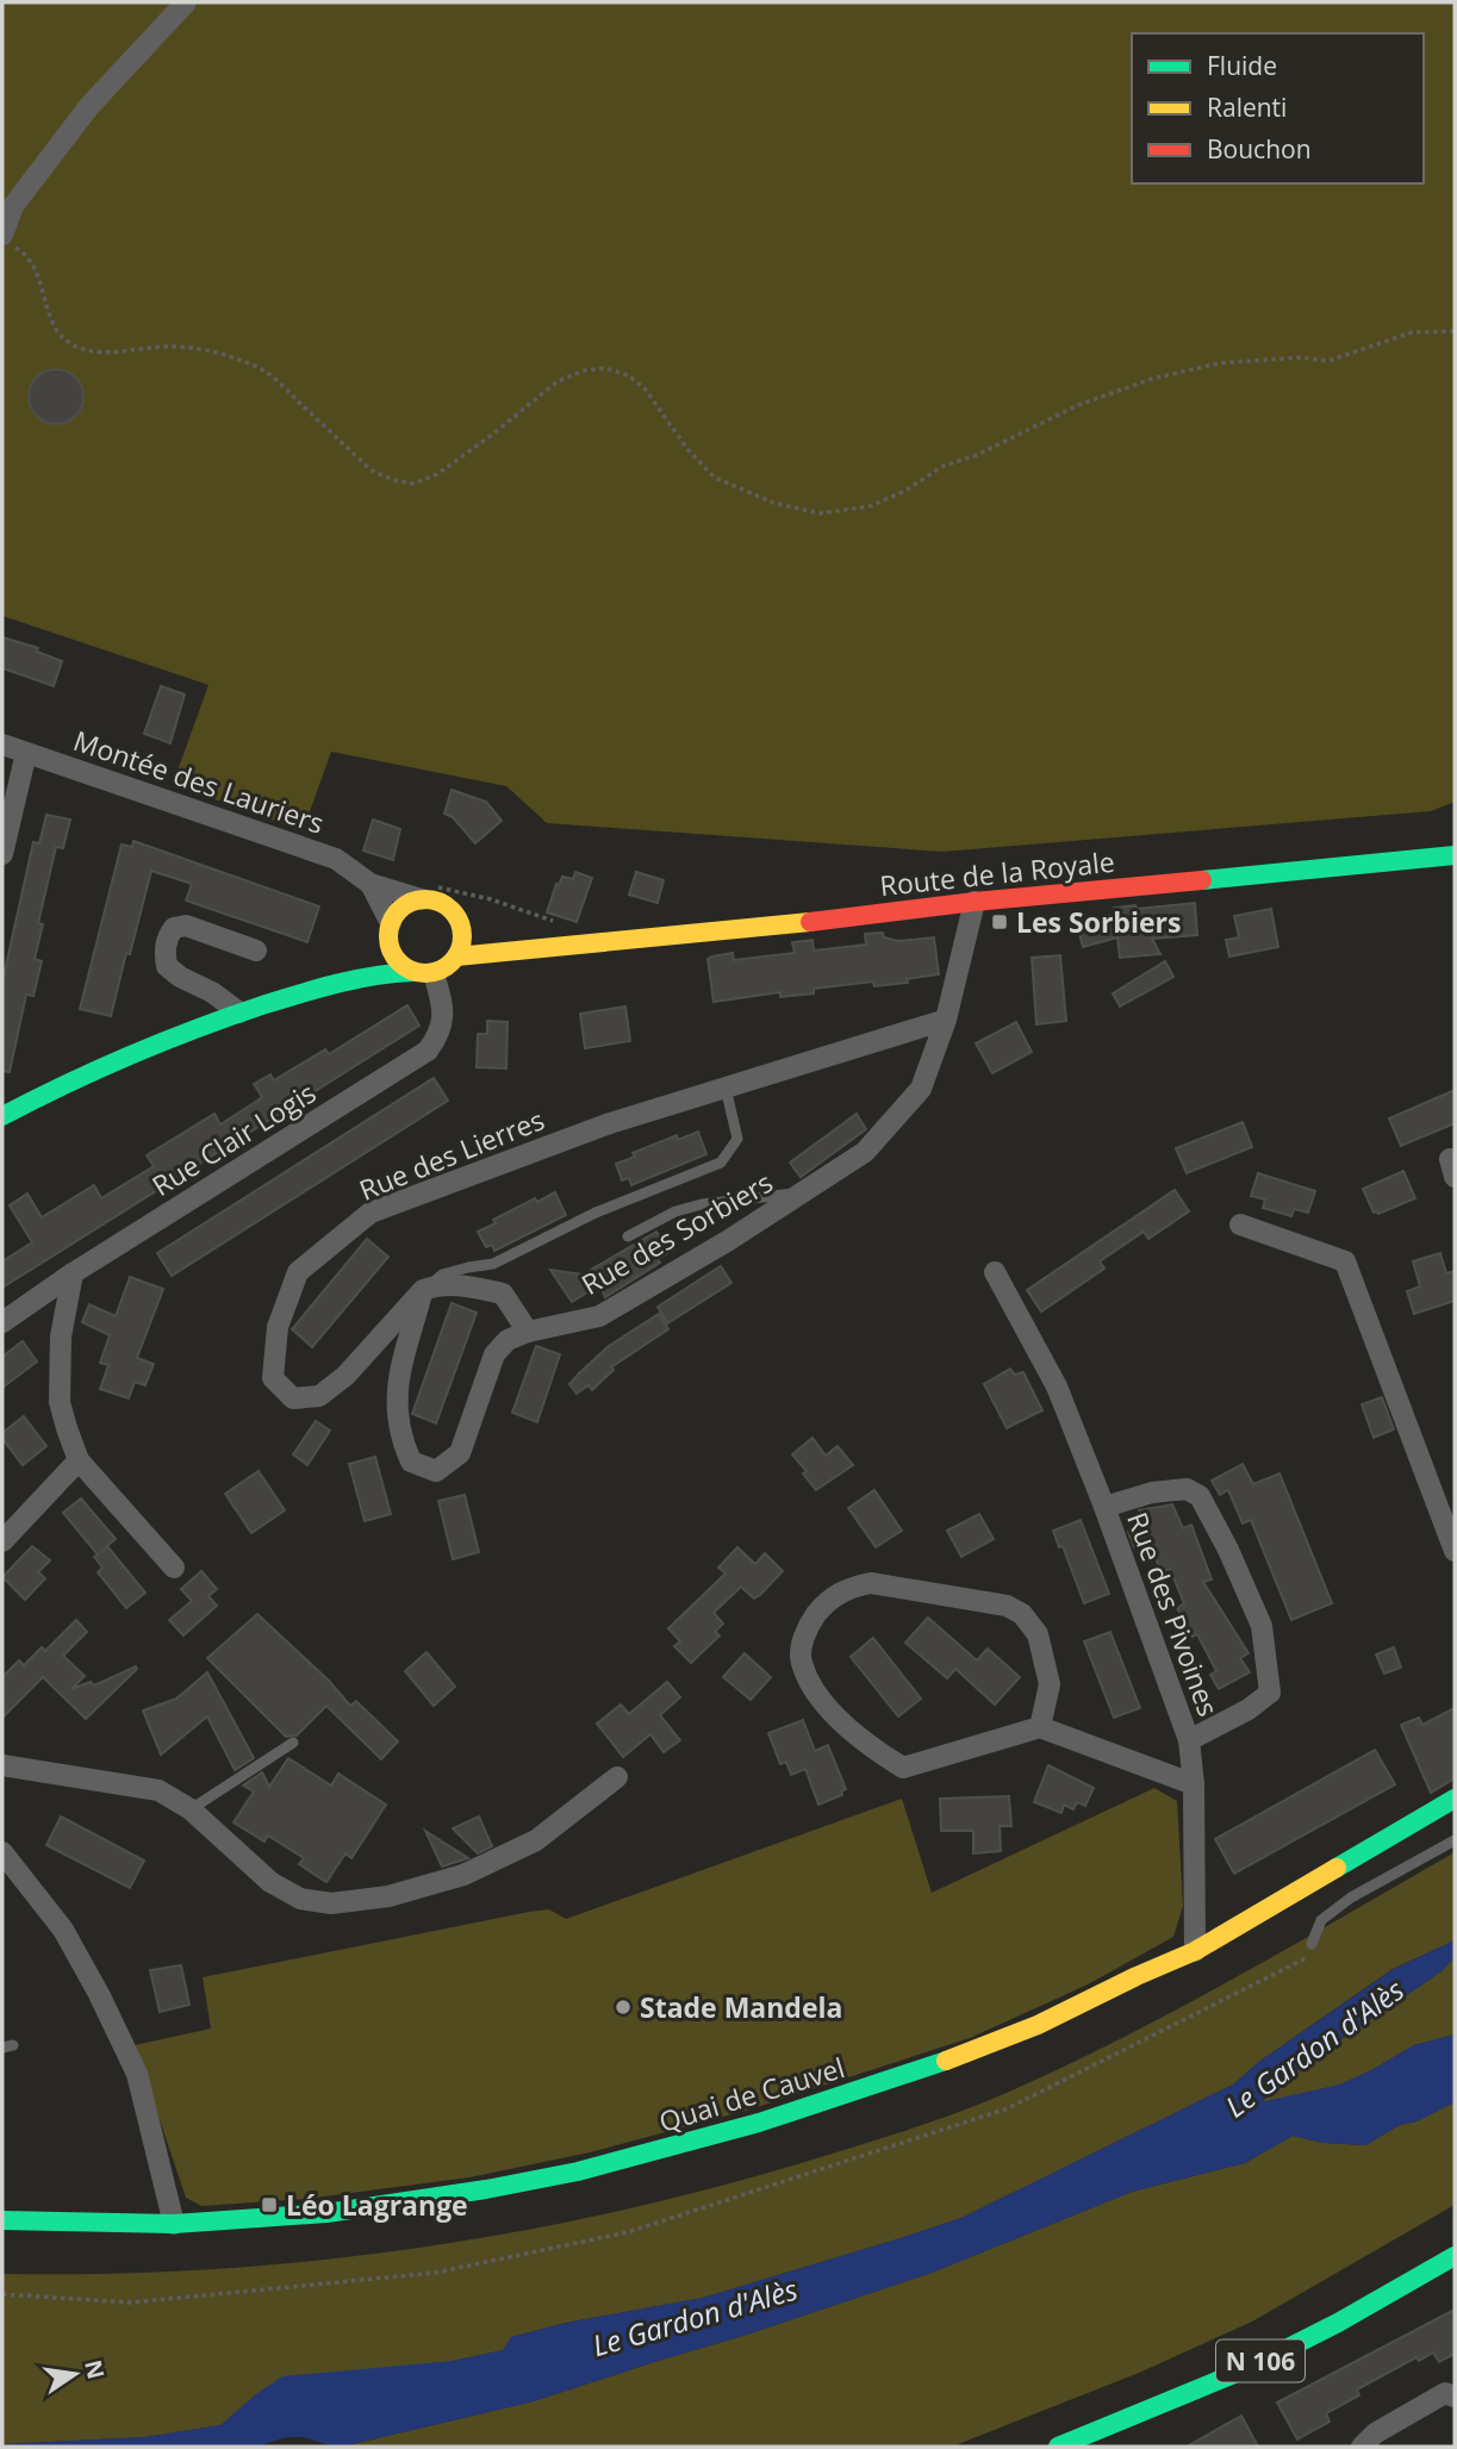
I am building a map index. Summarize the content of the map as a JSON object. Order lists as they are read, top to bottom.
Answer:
{
  "streets": {
    "main road": ["Route de la Royale", "Quai de Cauvel", "N 106"],
    "street": [
      "Montée des Lauriers",
      "Rue Clair Logis",
      "Rue des Lierres",
      "Rue des Sorbiers",
      "Rue des Pivoines"
    ]
  },
  "crossings": [
    ["Montée des Lauriers", "Route de la Royale"],
    ["Route de la Royale", "Rue des Sorbiers"],
    ["Rue des Lierres", "Rue des Sorbiers"],
    ["Rue des Pivoines", "Quai de Cauvel"]
  ],
  "water": ["Le Gardon d'Alès"],
  "places": {
    "transit": ["Les Sorbiers", "Léo Lagrange"],
    "other": ["Stade Mandela"]
  },
  "legend": ["Fluide", "Ralenti", "Bouchon"],
  "north": "right"
}
